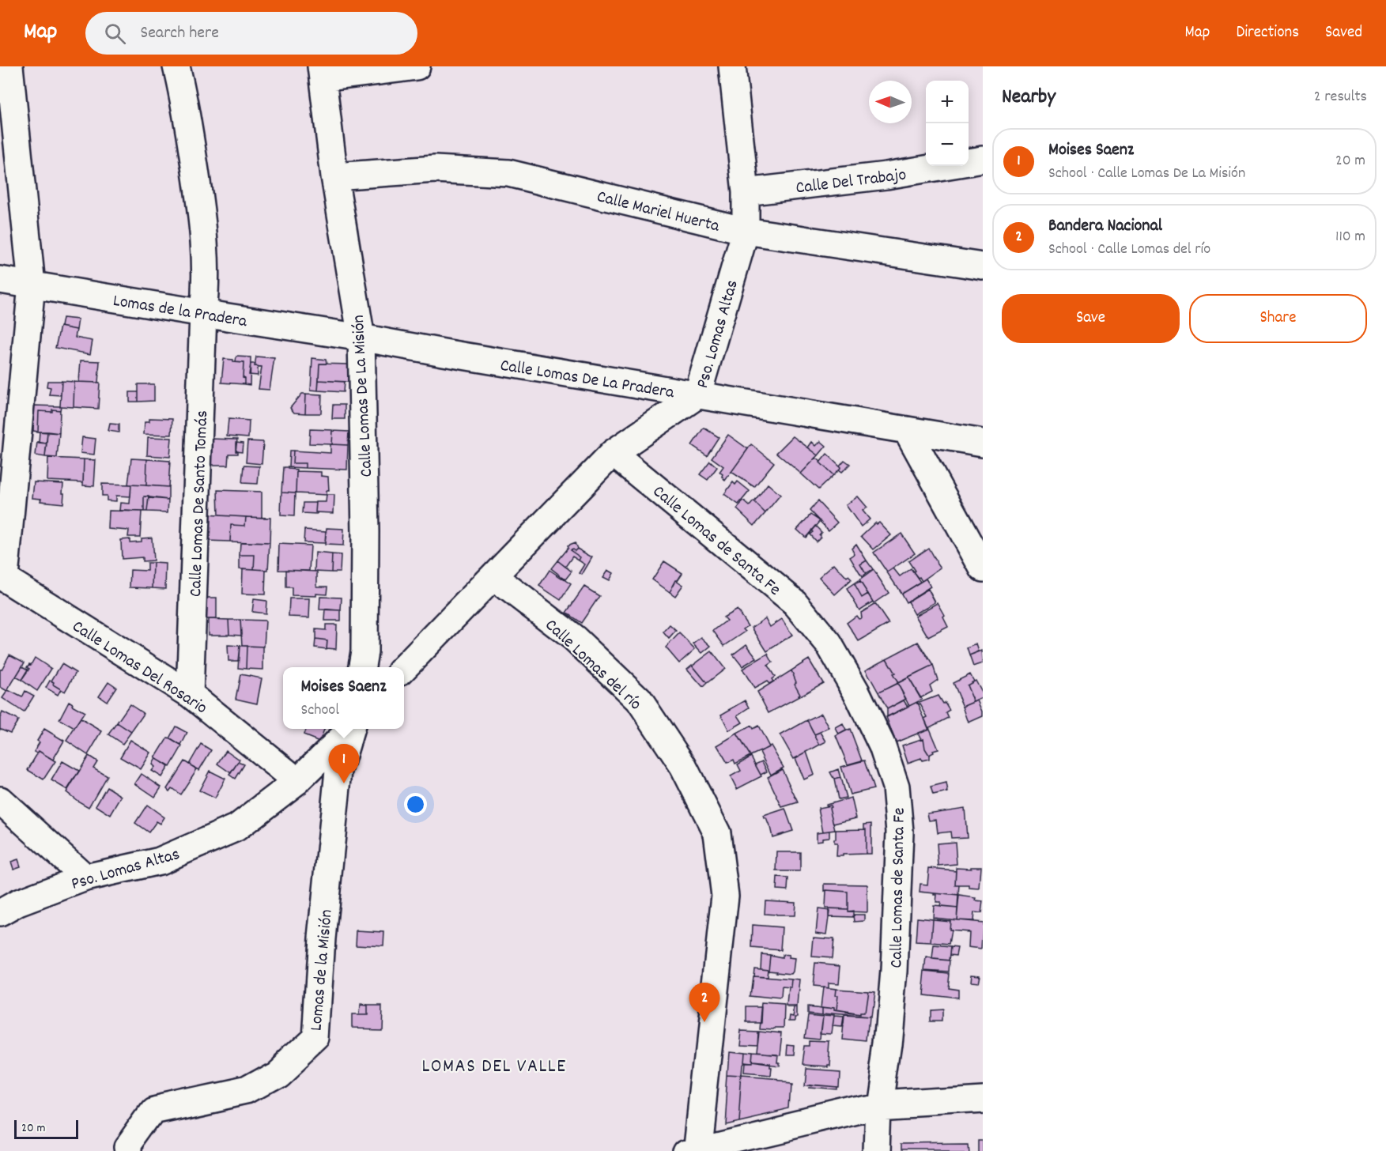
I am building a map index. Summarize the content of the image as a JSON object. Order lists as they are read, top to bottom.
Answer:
{
  "streets": {
    "street": [
      "Calle Del Trabajo",
      "Calle Mariel Huerta",
      "Lomas de la Pradera",
      "Pso. Lomas Altas",
      "Calle Lomas De La Pradera",
      "Calle Lomas De La Misión",
      "Calle Lomas De Santo Tomás",
      "Calle Lomas de Santa Fe",
      "Calle Lomas del río",
      "Calle Lomas Del Rosario",
      "Lomas de la Misión"
    ]
  },
  "crossings": [
    ["Calle Del Trabajo", "Pso. Lomas Altas"],
    ["Calle Mariel Huerta", "Pso. Lomas Altas"],
    ["Calle Mariel Huerta", "Calle Lomas De La Misión"],
    ["Lomas de la Pradera", "Calle Lomas De La Pradera"],
    ["Lomas de la Pradera", "Calle Lomas De La Misión"],
    ["Lomas de la Pradera", "Calle Lomas De Santo Tomás"],
    ["Pso. Lomas Altas", "Calle Lomas De La Pradera"],
    ["Pso. Lomas Altas", "Calle Lomas de Santa Fe"],
    ["Pso. Lomas Altas", "Calle Lomas del río"],
    ["Pso. Lomas Altas", "Calle Lomas Del Rosario"],
    ["Calle Lomas De La Pradera", "Calle Lomas De La Misión"],
    ["Calle Lomas De Santo Tomás", "Calle Lomas Del Rosario"]
  ],
  "districts": ["LOMAS DEL VALLE"],
  "scale_bar": "20 m",
  "north": "left",
  "page": {
    "header": "Map",
    "search": "Search here",
    "nav": ["Map", "Directions", "Saved"],
    "heading": ["Nearby", "2 results"],
    "map_buttons": ["+", "−"],
    "list": [
      {
        "mark": "1",
        "name": "Moises Saenz",
        "note": "School · Calle Lomas De La Misión",
        "value": "20 m"
      },
      {
        "mark": "2",
        "name": "Bandera Nacional",
        "note": "School · Calle Lomas del río",
        "value": "110 m"
      }
    ],
    "buttons": ["Save", "Share"],
    "popup": ["Moises Saenz", "School"],
    "pins": ["1", "2"],
    "scale": "20 m"
  }
}
